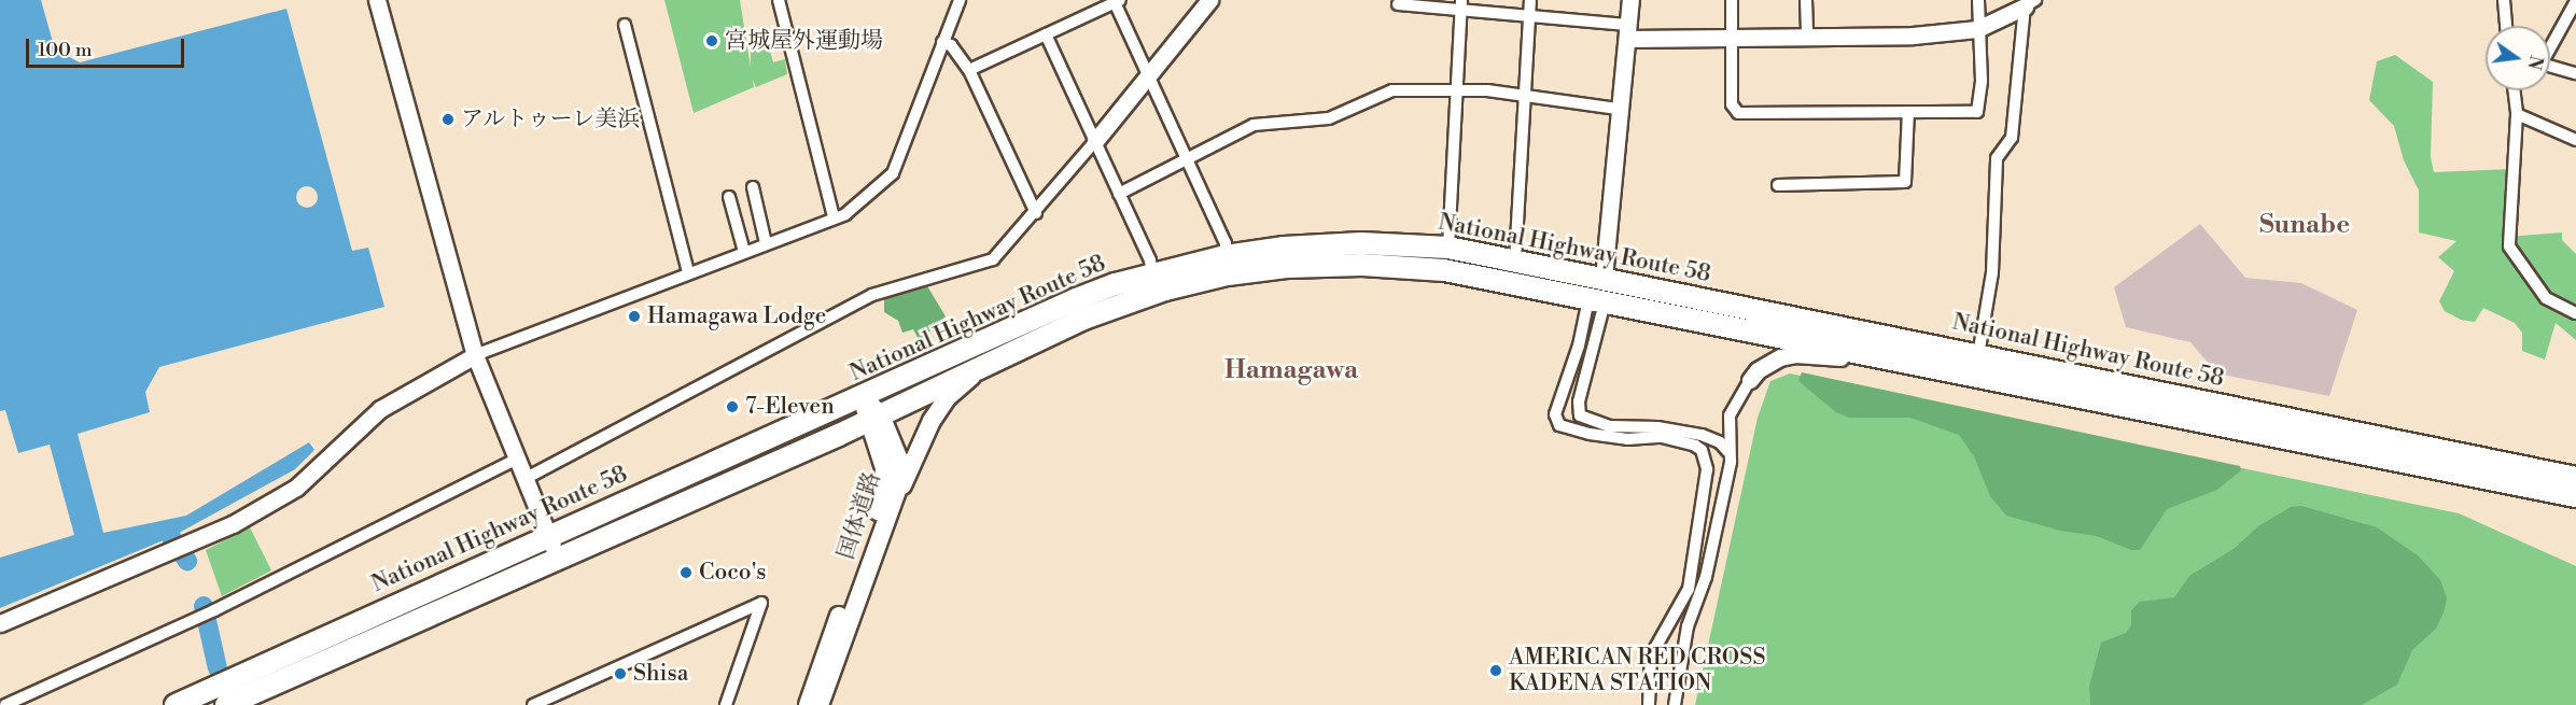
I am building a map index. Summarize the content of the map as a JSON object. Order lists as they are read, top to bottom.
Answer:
{
  "streets": {
    "highway": ["National Highway Route 58"],
    "main road": ["国体道路"]
  },
  "crossings": [
    ["National Highway Route 58", "国体道路"]
  ],
  "districts": ["Sunabe", "Hamagawa"],
  "places": [
    "宮城屋外運動場",
    "アルトゥーレ美浜",
    "Hamagawa Lodge",
    "7-Eleven",
    "Coco's",
    "AMERICAN RED CROSS KADENA STATION",
    "Shisa"
  ],
  "scale_bar": "100 m",
  "north": "right"
}
